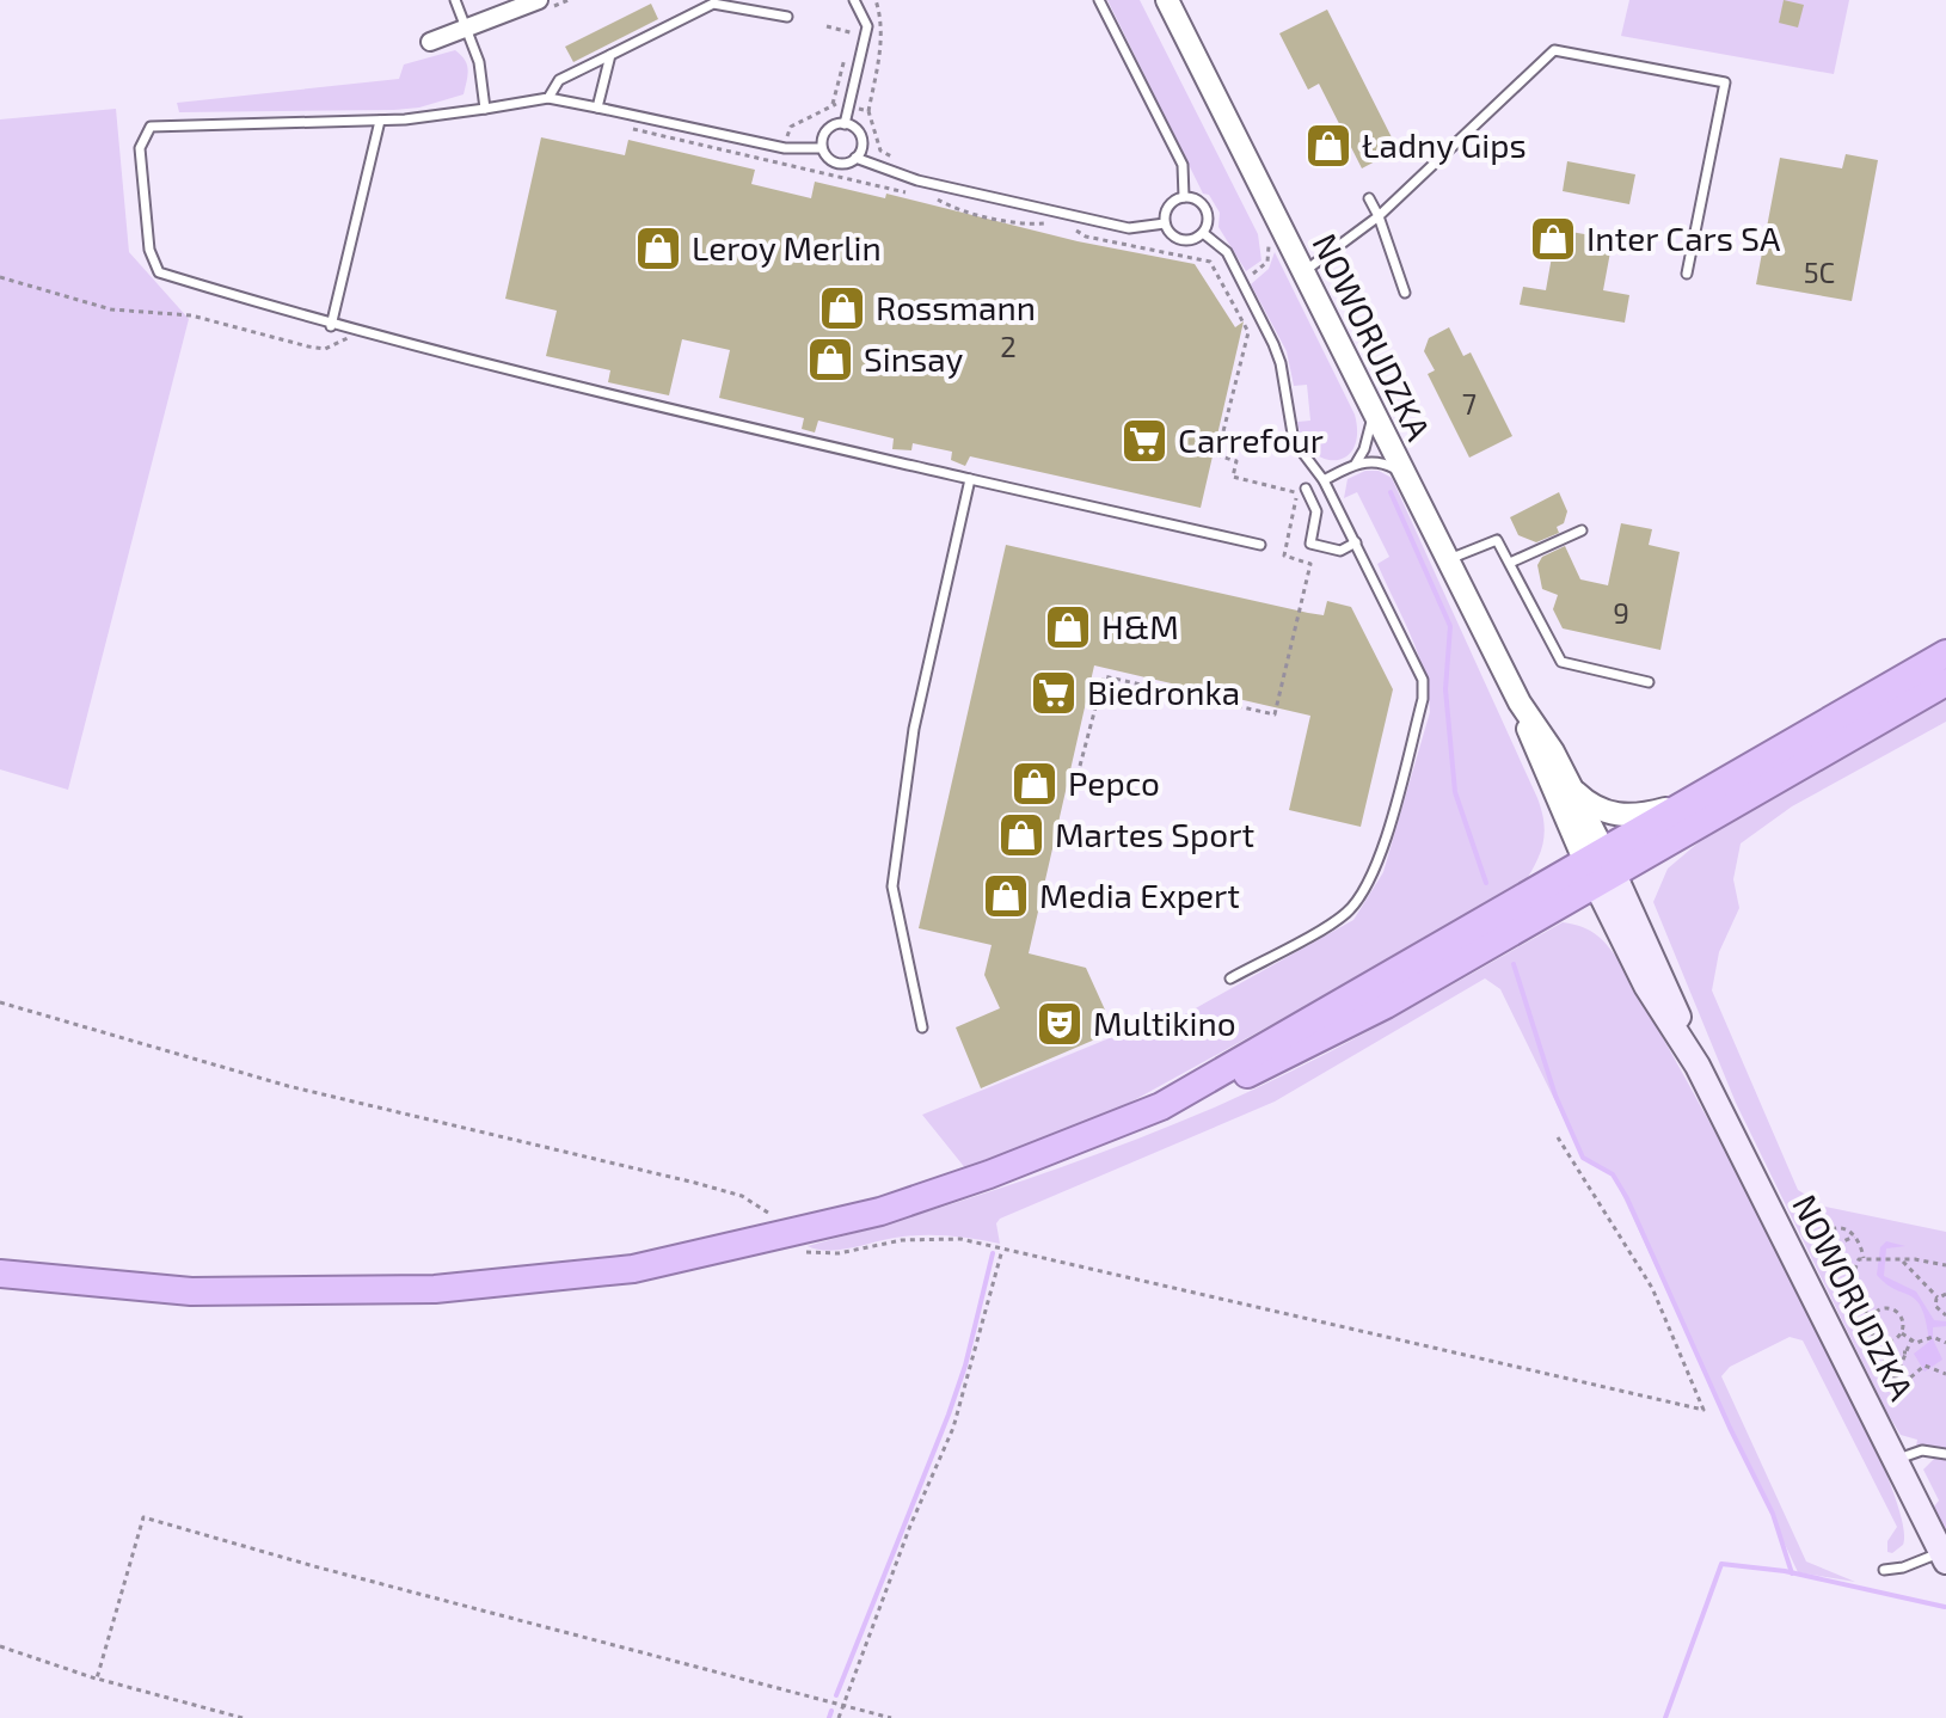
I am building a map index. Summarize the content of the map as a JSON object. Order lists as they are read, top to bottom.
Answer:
{
  "streets": {
    "main road": ["NOWORUDZKA"]
  },
  "places": {
    "shop": [
      "Ładny Gips",
      "Inter Cars SA",
      "Leroy Merlin",
      "Rossmann",
      "Sinsay",
      "H&M",
      "Pepco",
      "Martes Sport",
      "Media Expert"
    ],
    "supermarket": ["Carrefour", "Biedronka"],
    "theatre": ["Multikino"]
  },
  "house_numbers": [
    "5C",
    "2",
    "7",
    "9"
  ]
}
